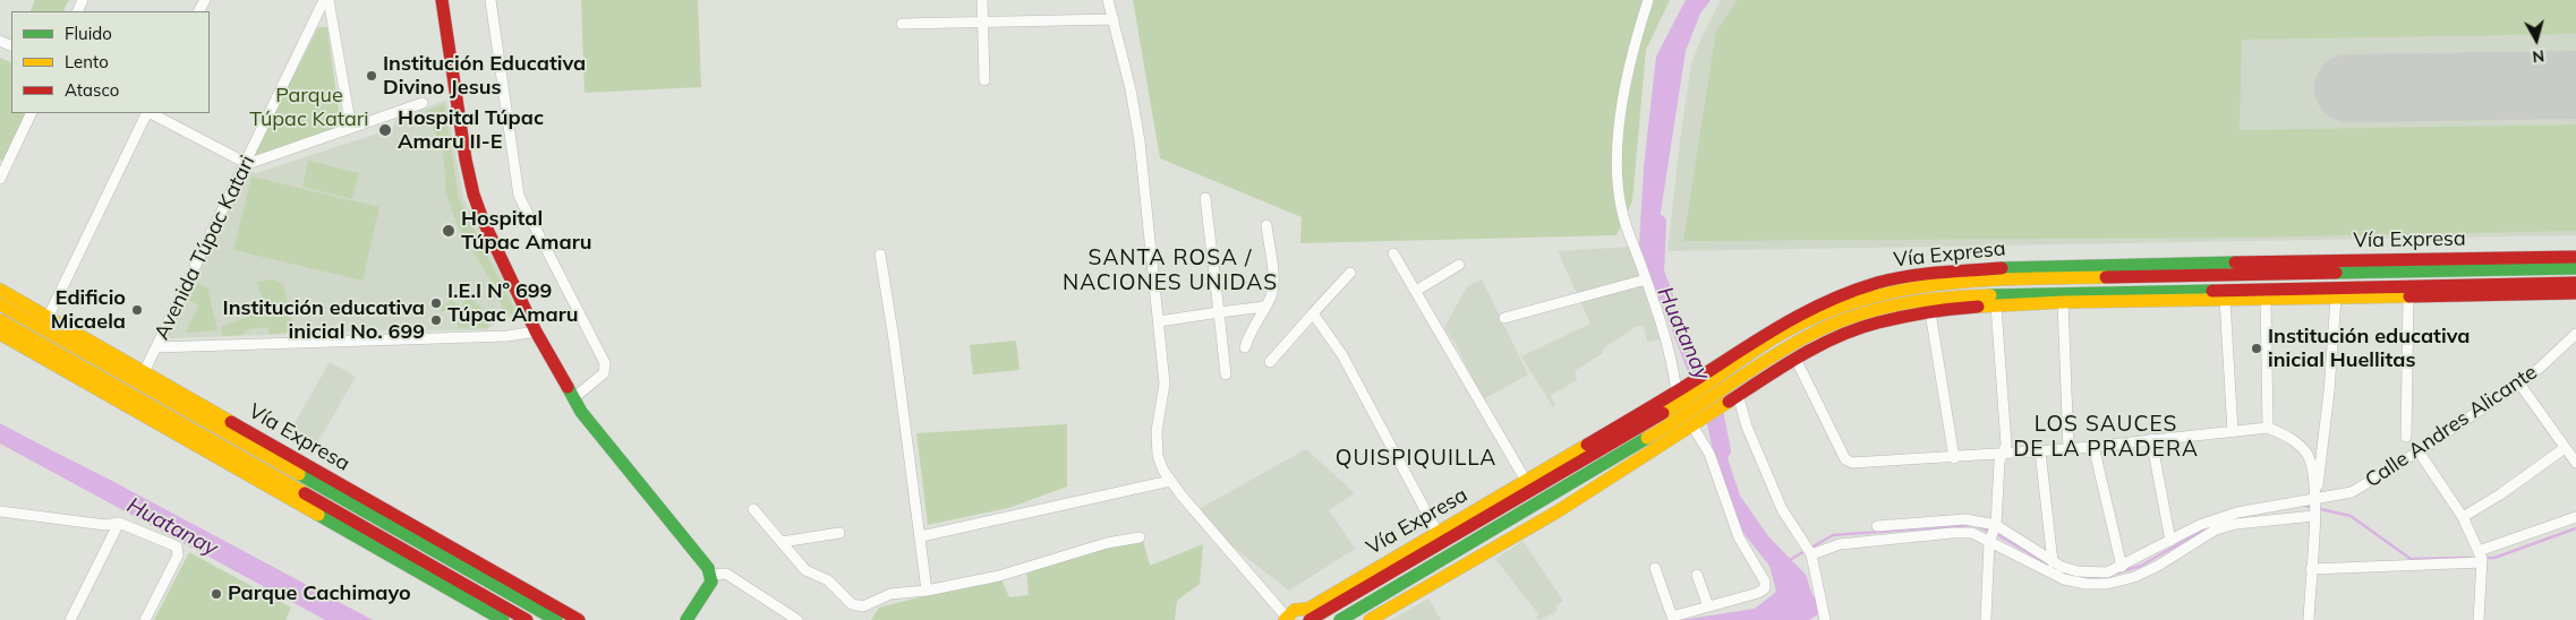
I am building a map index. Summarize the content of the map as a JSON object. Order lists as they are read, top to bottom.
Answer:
{
  "streets": {
    "main road": ["Vía Expresa"],
    "street": ["Avenida Túpac Katari", "Calle Andres Alicante"]
  },
  "crossings": [
    ["Vía Expresa", "Avenida Túpac Katari"]
  ],
  "districts": ["SANTA ROSA / NACIONES UNIDAS", "LOS SAUCES DE LA PRADERA", "QUISPIQUILLA"],
  "water": ["Huatanay"],
  "parks": ["Parque Túpac Katari"],
  "places": [
    "Institución Educativa Divino Jesus",
    "Hospital Túpac Amaru II-E",
    "Hospital Túpac Amaru",
    "I.E.I Nº 699 Túpac Amaru",
    "Edificio Micaela",
    "Institución educativa inicial No. 699",
    "Institución educativa inicial Huellitas",
    "Parque Cachimayo"
  ],
  "legend": ["Fluido", "Lento", "Atasco"],
  "north": "bottom"
}
